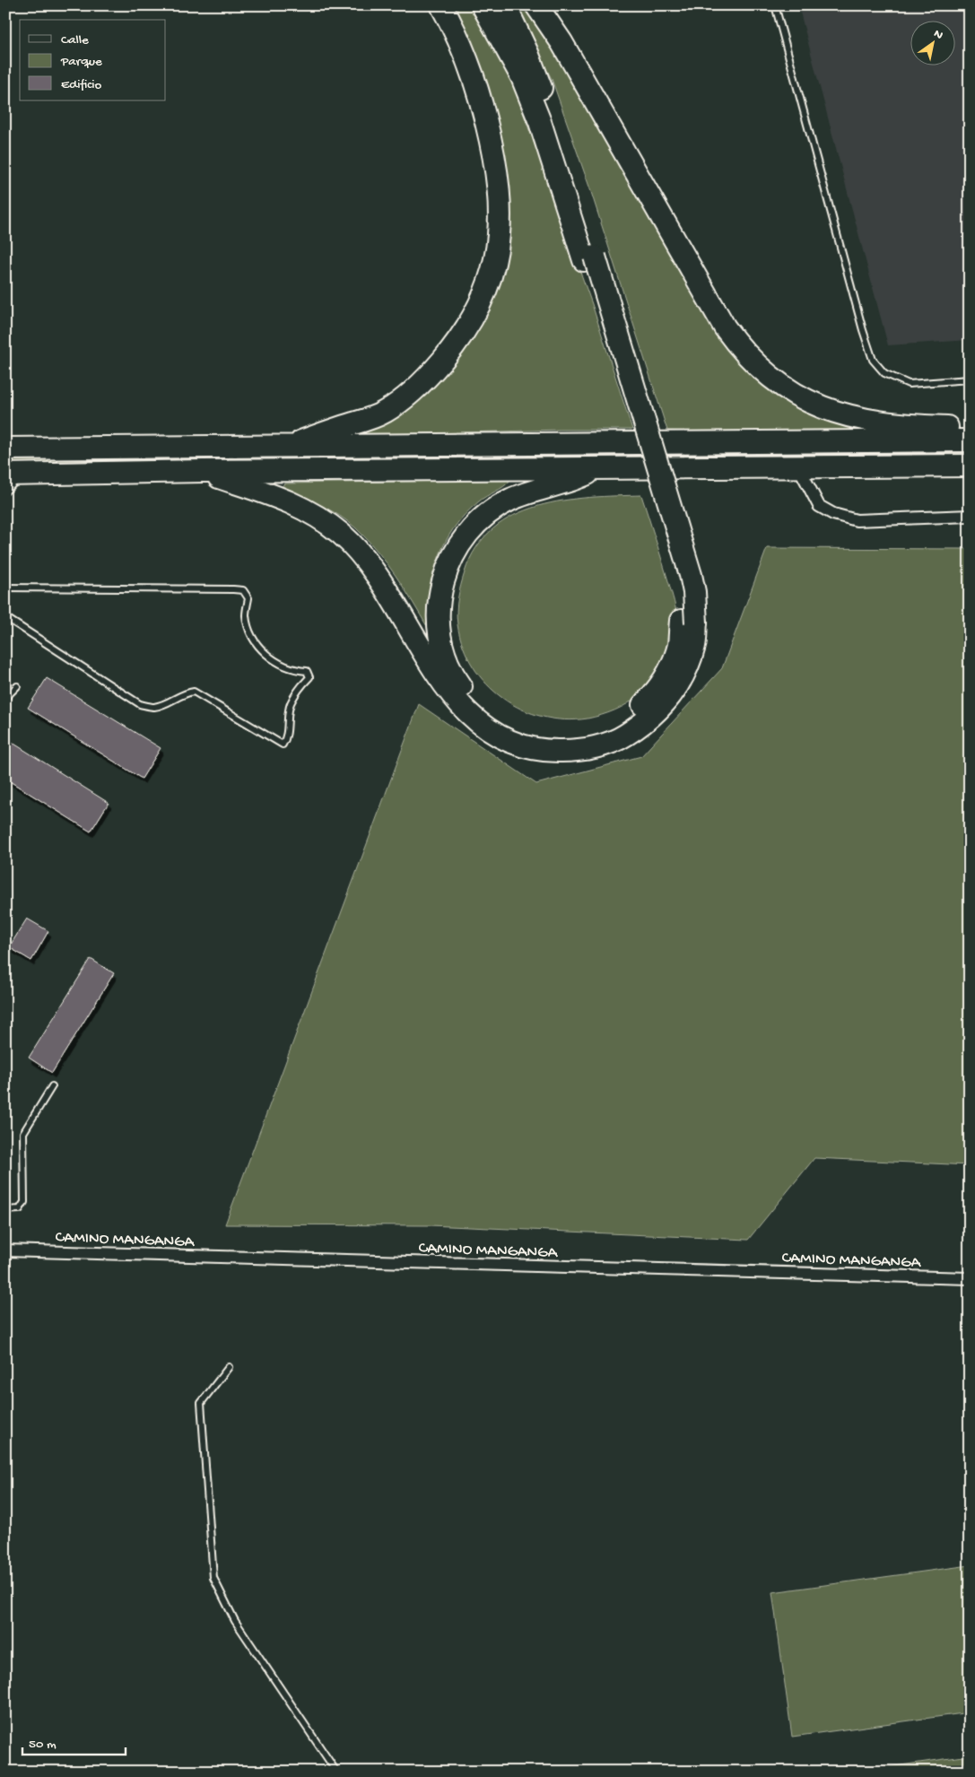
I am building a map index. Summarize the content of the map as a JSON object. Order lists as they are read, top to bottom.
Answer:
{
  "streets": {
    "street": ["CAMINO MANGANGA"]
  },
  "legend": ["Calle", "Parque", "Edificio"],
  "scale_bar": "50 m",
  "north": "top right"
}
